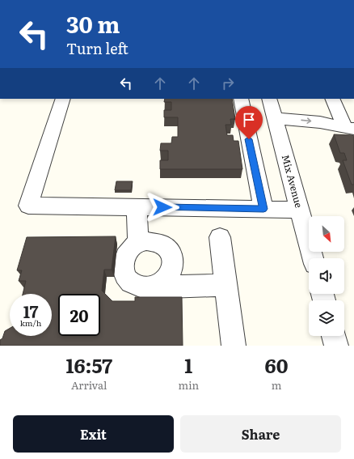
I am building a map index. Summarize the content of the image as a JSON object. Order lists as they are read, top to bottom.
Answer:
{
  "streets": {
    "street": ["Mix Avenue"]
  },
  "north": "bottom right",
  "page": {
    "turn": ["30 m", "Turn left"],
    "speed": "17 km/h",
    "limit": "20",
    "eta": [
      "16:57",
      "Arrival",
      "1",
      "min",
      "60",
      "m"
    ],
    "buttons": ["Exit", "Share"]
  }
}
